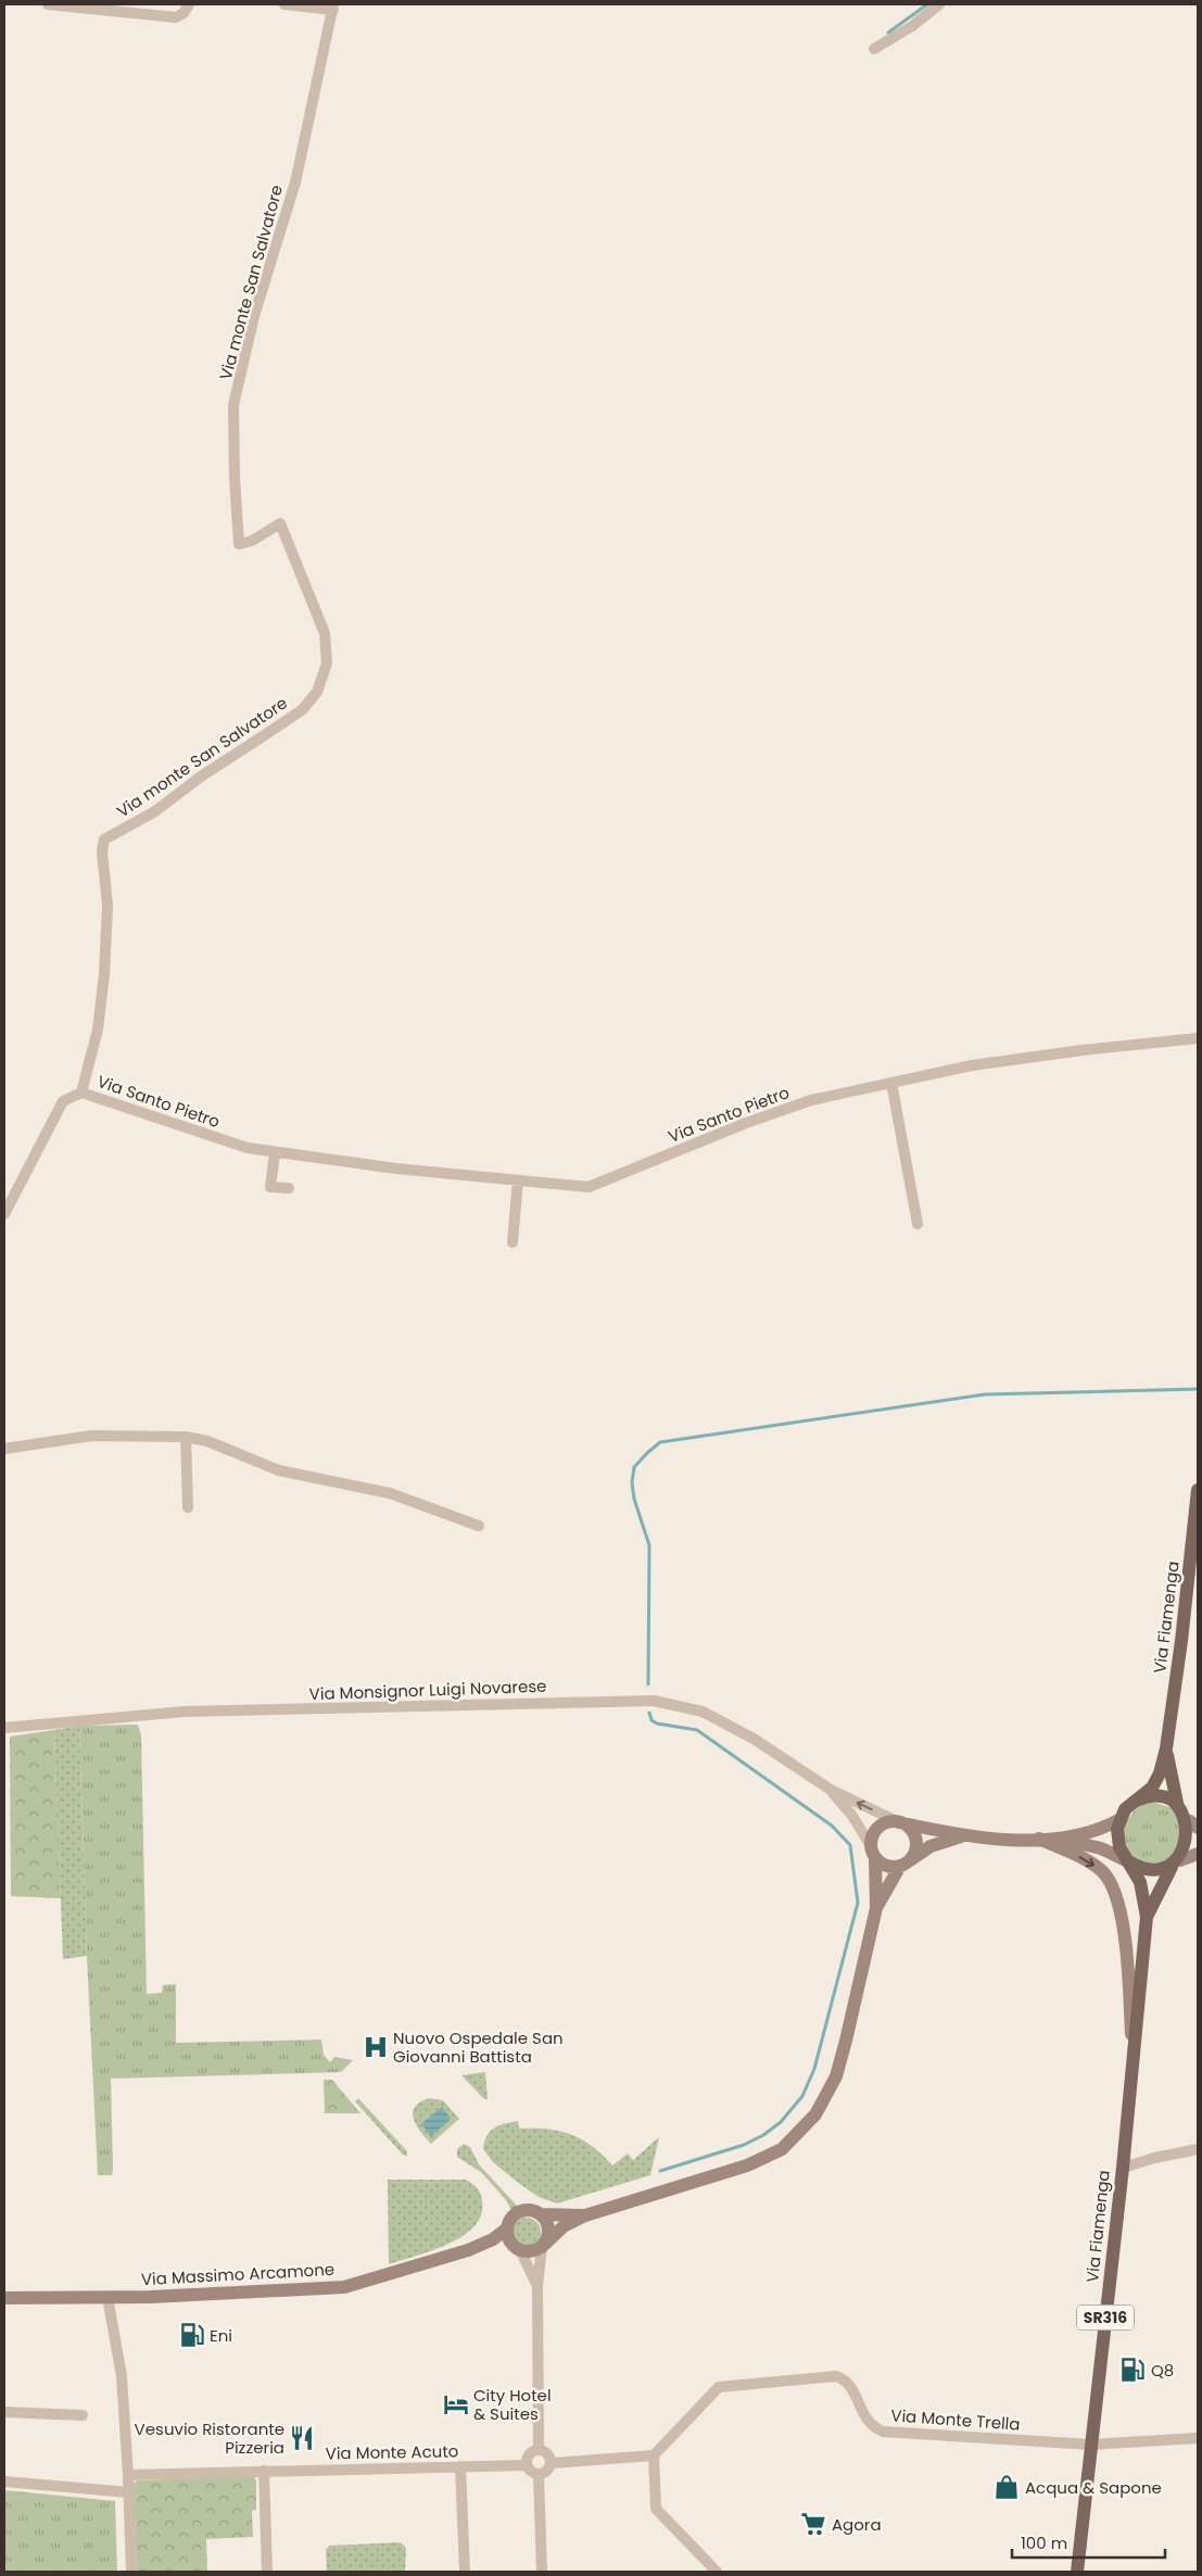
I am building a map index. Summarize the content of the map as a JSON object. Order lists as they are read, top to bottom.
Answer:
{
  "streets": {
    "main road": ["Via Fiamenga", "Via Massimo Arcamone", "SR316"],
    "street": [
      "Via monte San Salvatore",
      "Via Santo Pietro",
      "Via Monsignor Luigi Novarese",
      "Via Monte Trella",
      "Via Monte Acuto"
    ]
  },
  "crossings": [
    ["Via monte San Salvatore", "Via Santo Pietro"],
    ["Via Fiamenga", "Via Monte Trella"],
    ["Via Monsignor Luigi Novarese", "Via Massimo Arcamone"]
  ],
  "places": {
    "hospital": ["Nuovo Ospedale San Giovanni Battista"],
    "fuel station": ["Eni", "Q8"],
    "hotel": ["City Hotel & Suites"],
    "restaurant": ["Vesuvio Ristorante Pizzeria"],
    "shop": ["Acqua & Sapone"],
    "supermarket": ["Agora"]
  },
  "scale_bar": "100 m"
}
